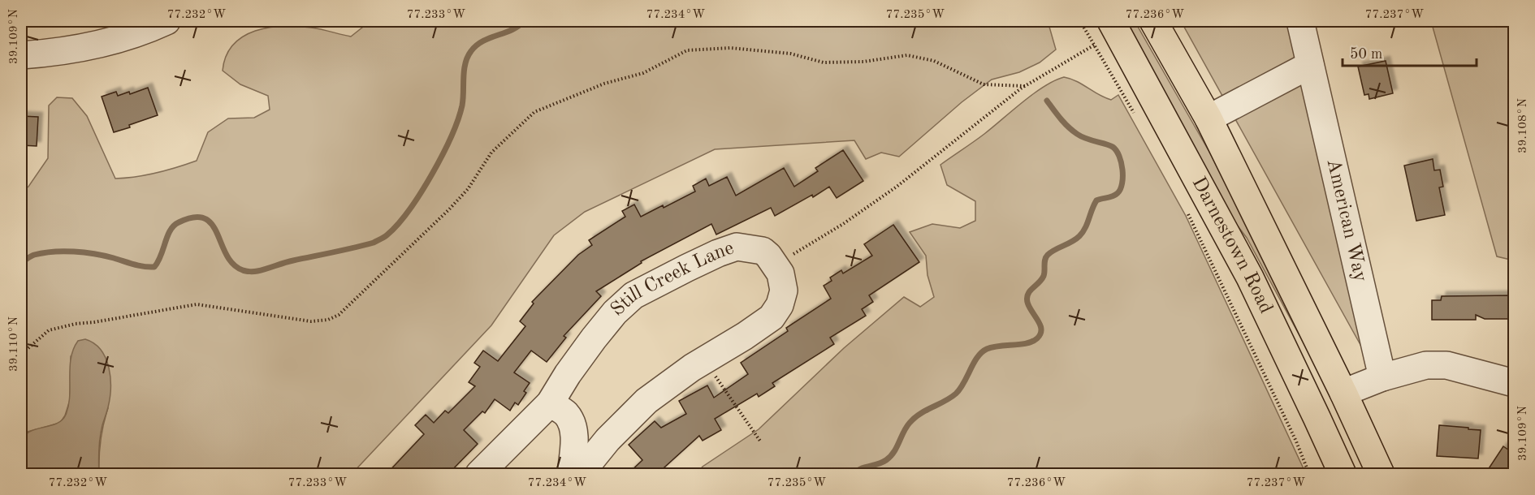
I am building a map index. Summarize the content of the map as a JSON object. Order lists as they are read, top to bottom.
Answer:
{
  "streets": {
    "main road": ["Darnestown Road"],
    "street": ["American Way", "Still Creek Lane"]
  },
  "scale_bar": "50 m",
  "coordinates": [
    "77.232°W",
    "77.233°W",
    "77.234°W",
    "77.235°W",
    "77.236°W",
    "77.237°W",
    "39.109°N",
    "39.108°N",
    "39.110°N"
  ]
}
